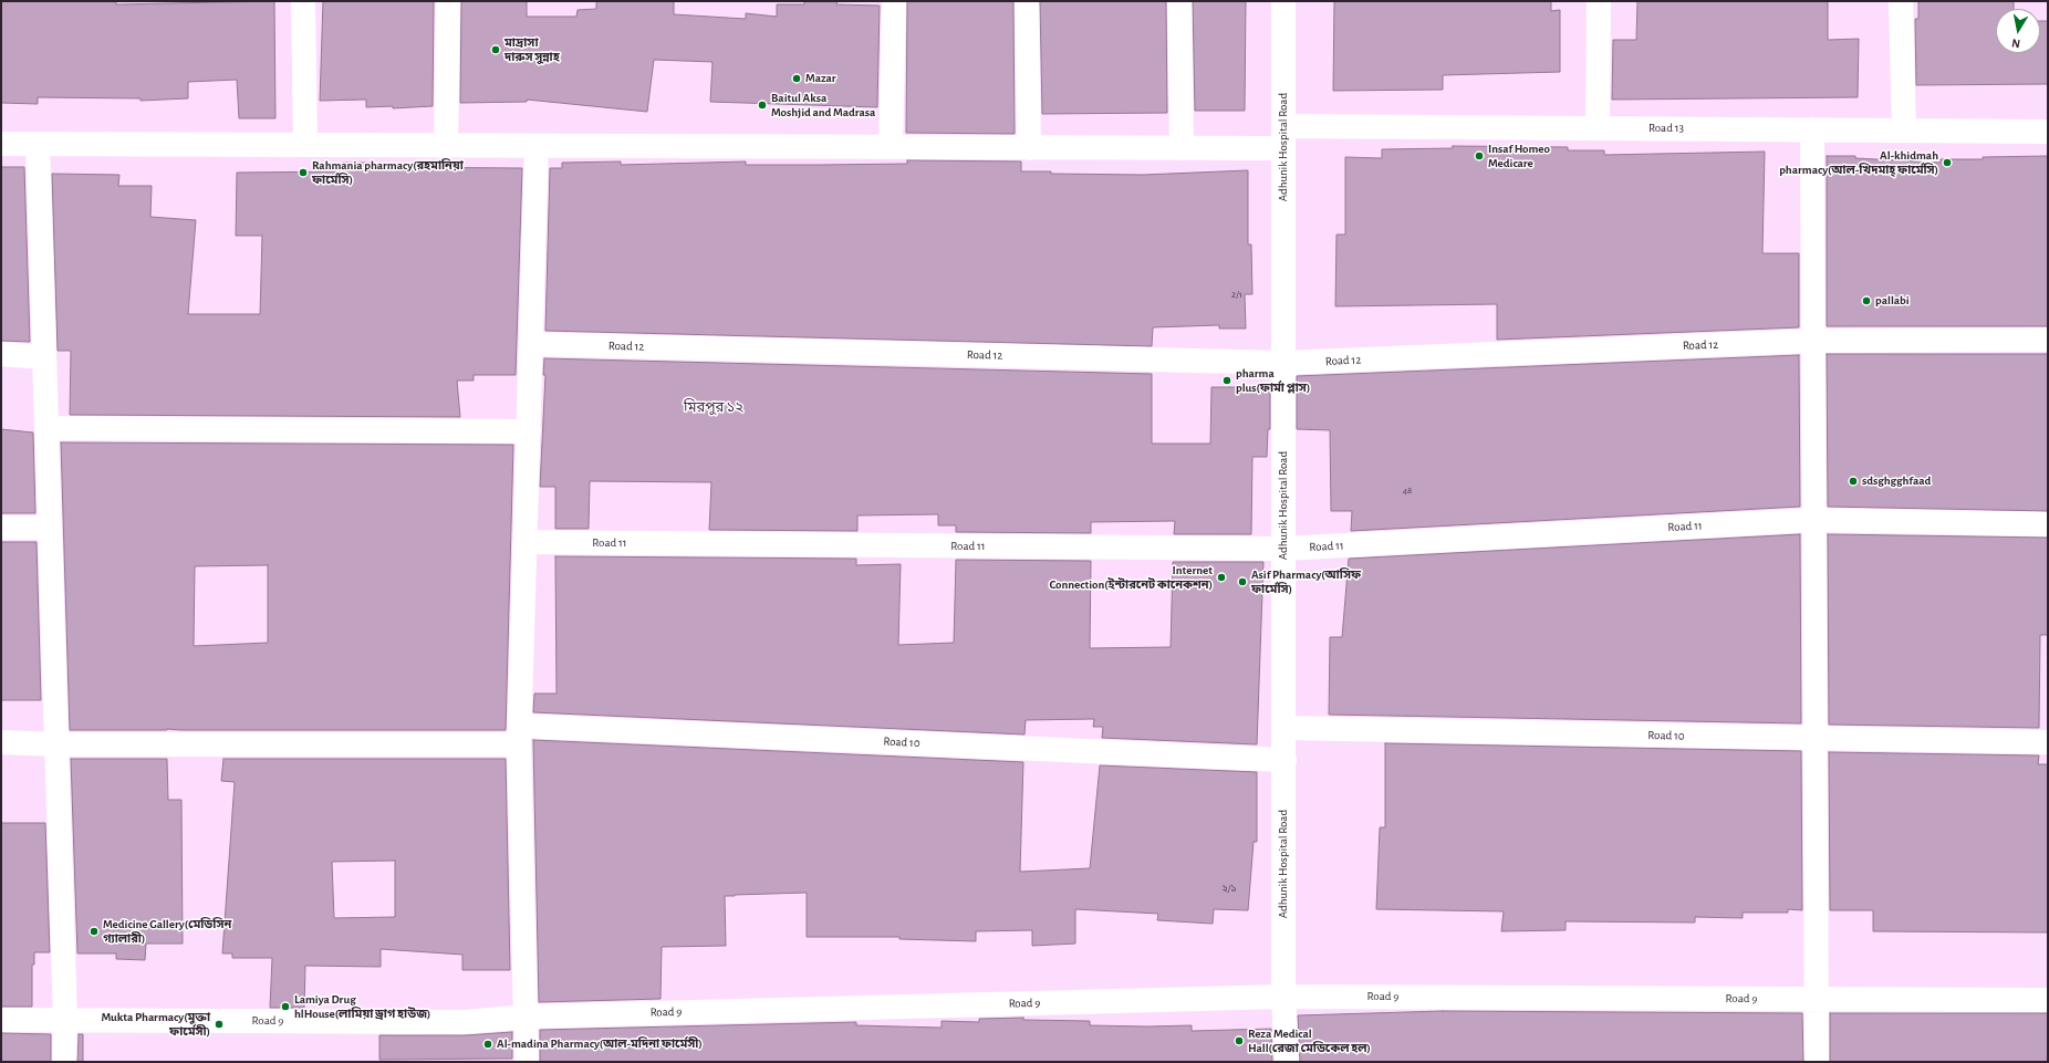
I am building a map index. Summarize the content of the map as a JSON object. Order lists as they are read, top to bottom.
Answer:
{
  "streets": {
    "street": [
      "Road 13",
      "Adhunik Hospital Road",
      "Road 12",
      "Road 11",
      "Road 10",
      "Road 9"
    ]
  },
  "crossings": [
    ["Road 13", "Adhunik Hospital Road"],
    ["Adhunik Hospital Road", "Road 12"],
    ["Adhunik Hospital Road", "Road 11"],
    ["Adhunik Hospital Road", "Road 10"],
    ["Adhunik Hospital Road", "Road 9"]
  ],
  "districts": ["মিরপুর ১২"],
  "places": [
    "মাদ্রাসা দারুস সুন্নাহ",
    "Mazar",
    "Baitul Aksa Moshjid and Madrasa",
    "Insaf Homeo Medicare",
    "Al-khidmah pharmacy(আল-খিদমাহ্ ফার্মেসি)",
    "Rahmania pharmacy(রহমানিয়া ফার্মেসি)",
    "pallabi",
    "pharma plus(ফার্মা প্লাস)",
    "sdsghgghfaad",
    "Internet Connection(ইন্টারনেট কানেকশন)",
    "Asif Pharmacy(আসিফ ফার্মেসি)",
    "Medicine Gallery(মেডিসিন গ্যালারী)",
    "Lamiya Drug hlHouse(লামিয়া ড্রাগ হাউজ)",
    "Mukta Pharmacy(মুক্তা ফার্মেসী)",
    "Reza Medical Hall(রেজা মেডিকেল হল)",
    "Al-madina Pharmacy(আল-মদিনা ফার্মেসী)"
  ],
  "house_numbers": ["2/1", "48", "২/১"],
  "north": "bottom"
}
